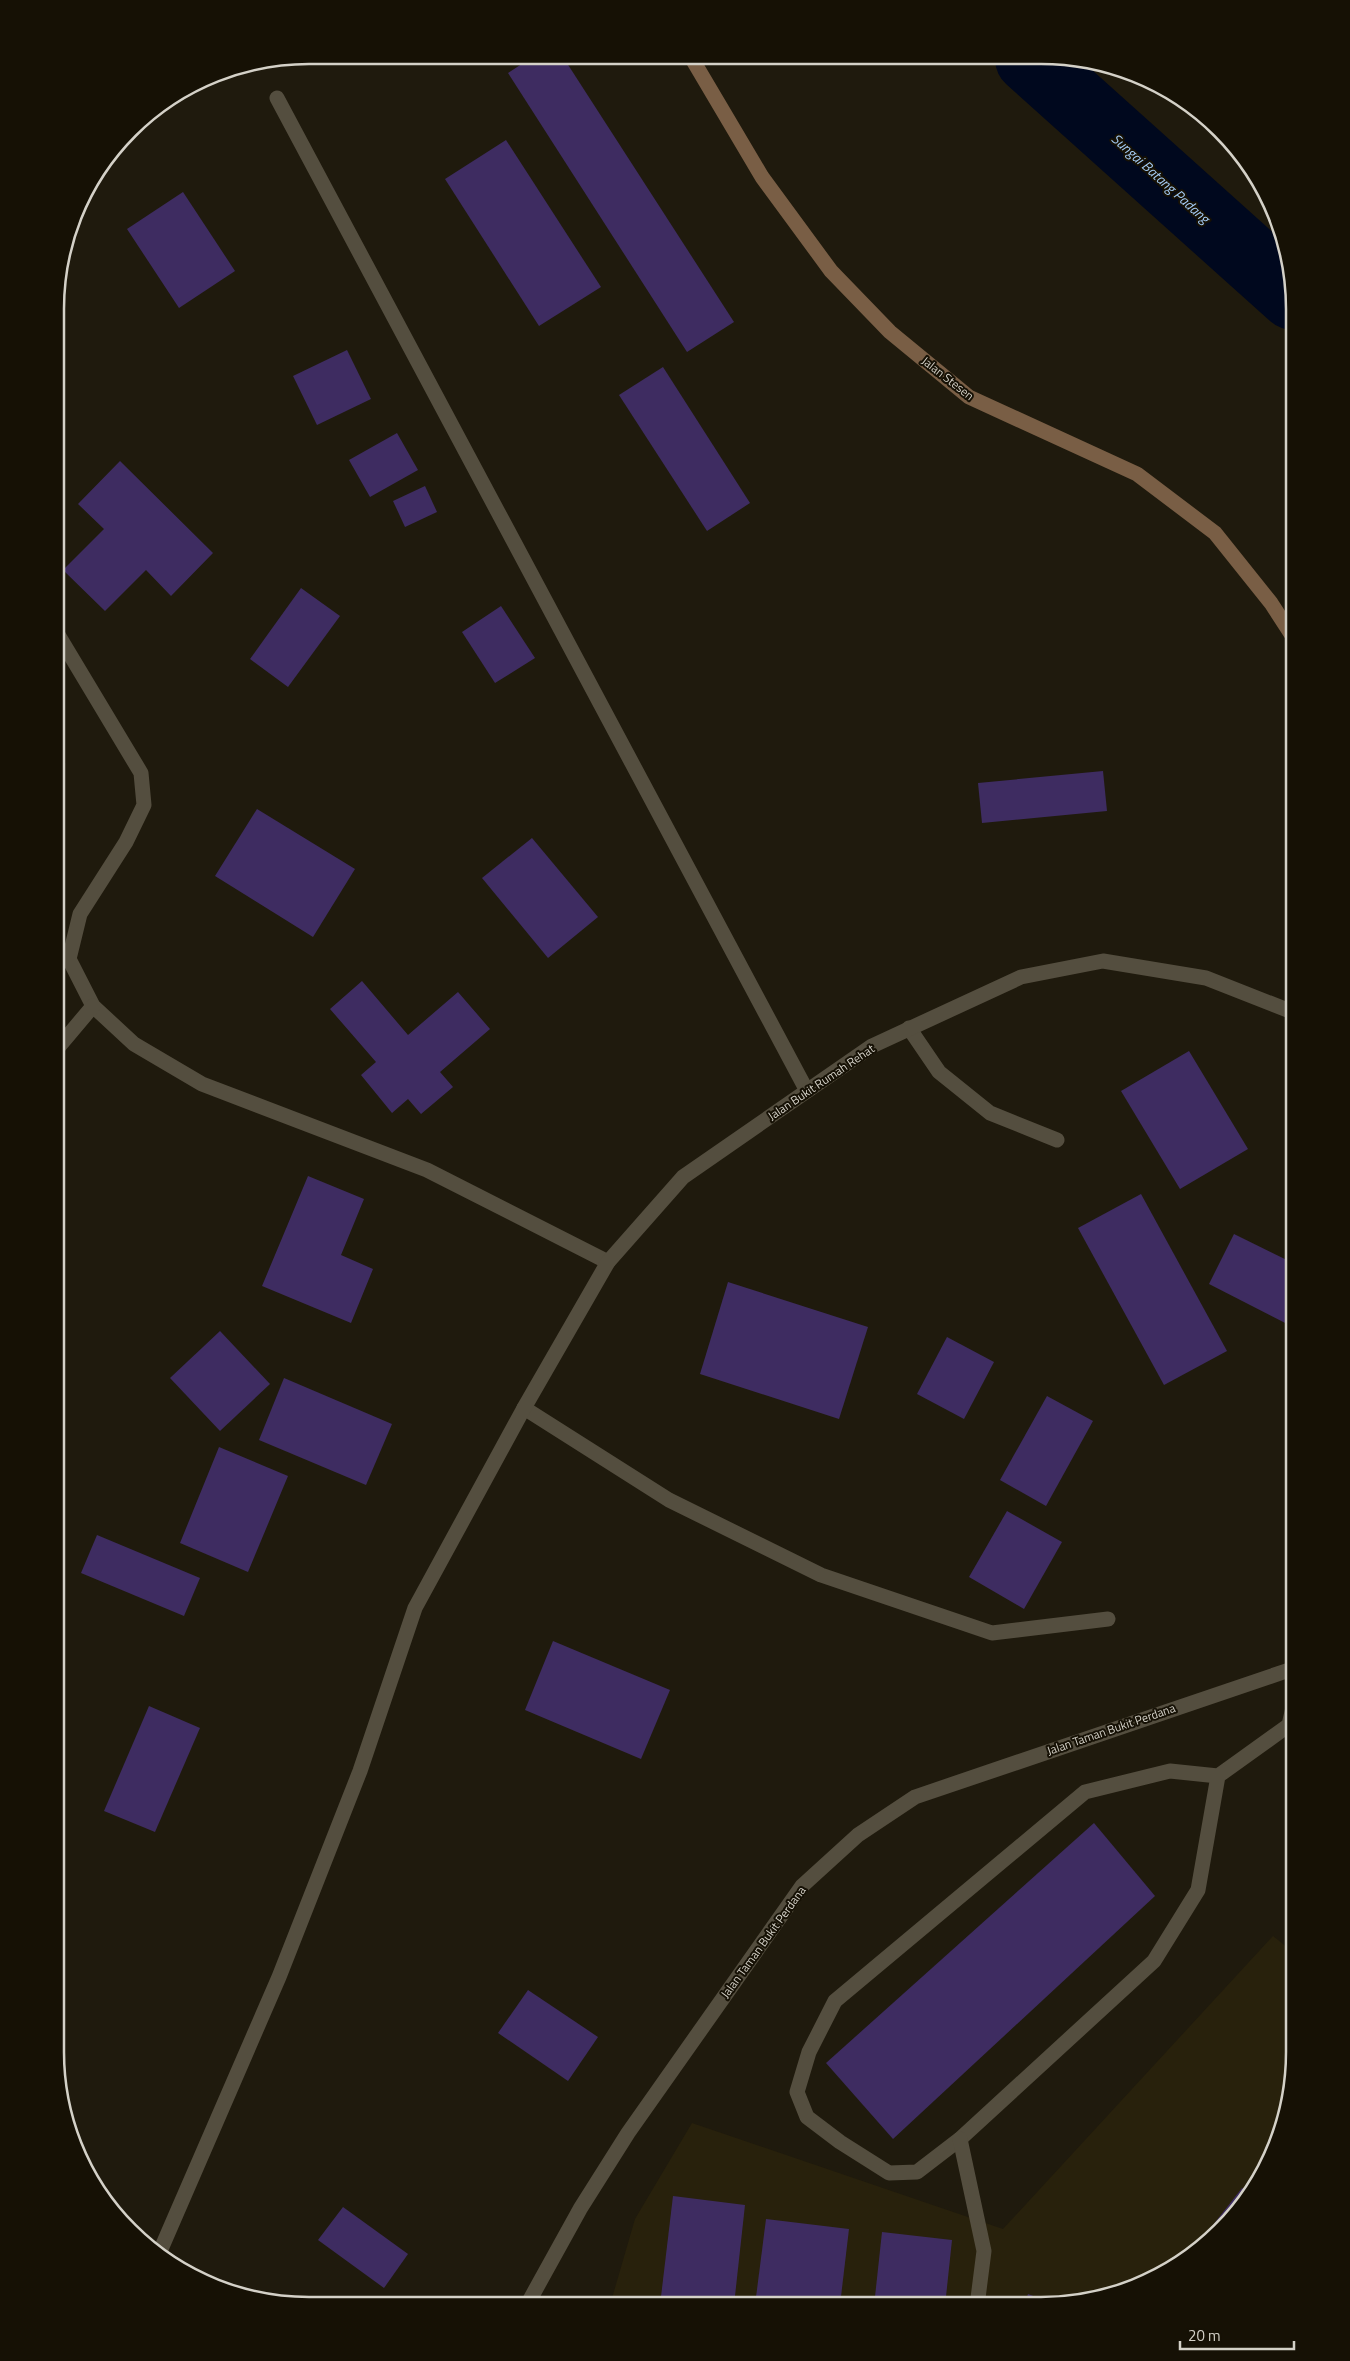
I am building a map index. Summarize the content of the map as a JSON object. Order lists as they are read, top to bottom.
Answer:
{
  "streets": {
    "main road": ["Jalan Stesen"],
    "street": ["Jalan Bukit Rumah Rehat", "Jalan Taman Bukit Perdana"]
  },
  "water": ["Sungai Batang Padang"],
  "scale_bar": "20 m"
}
